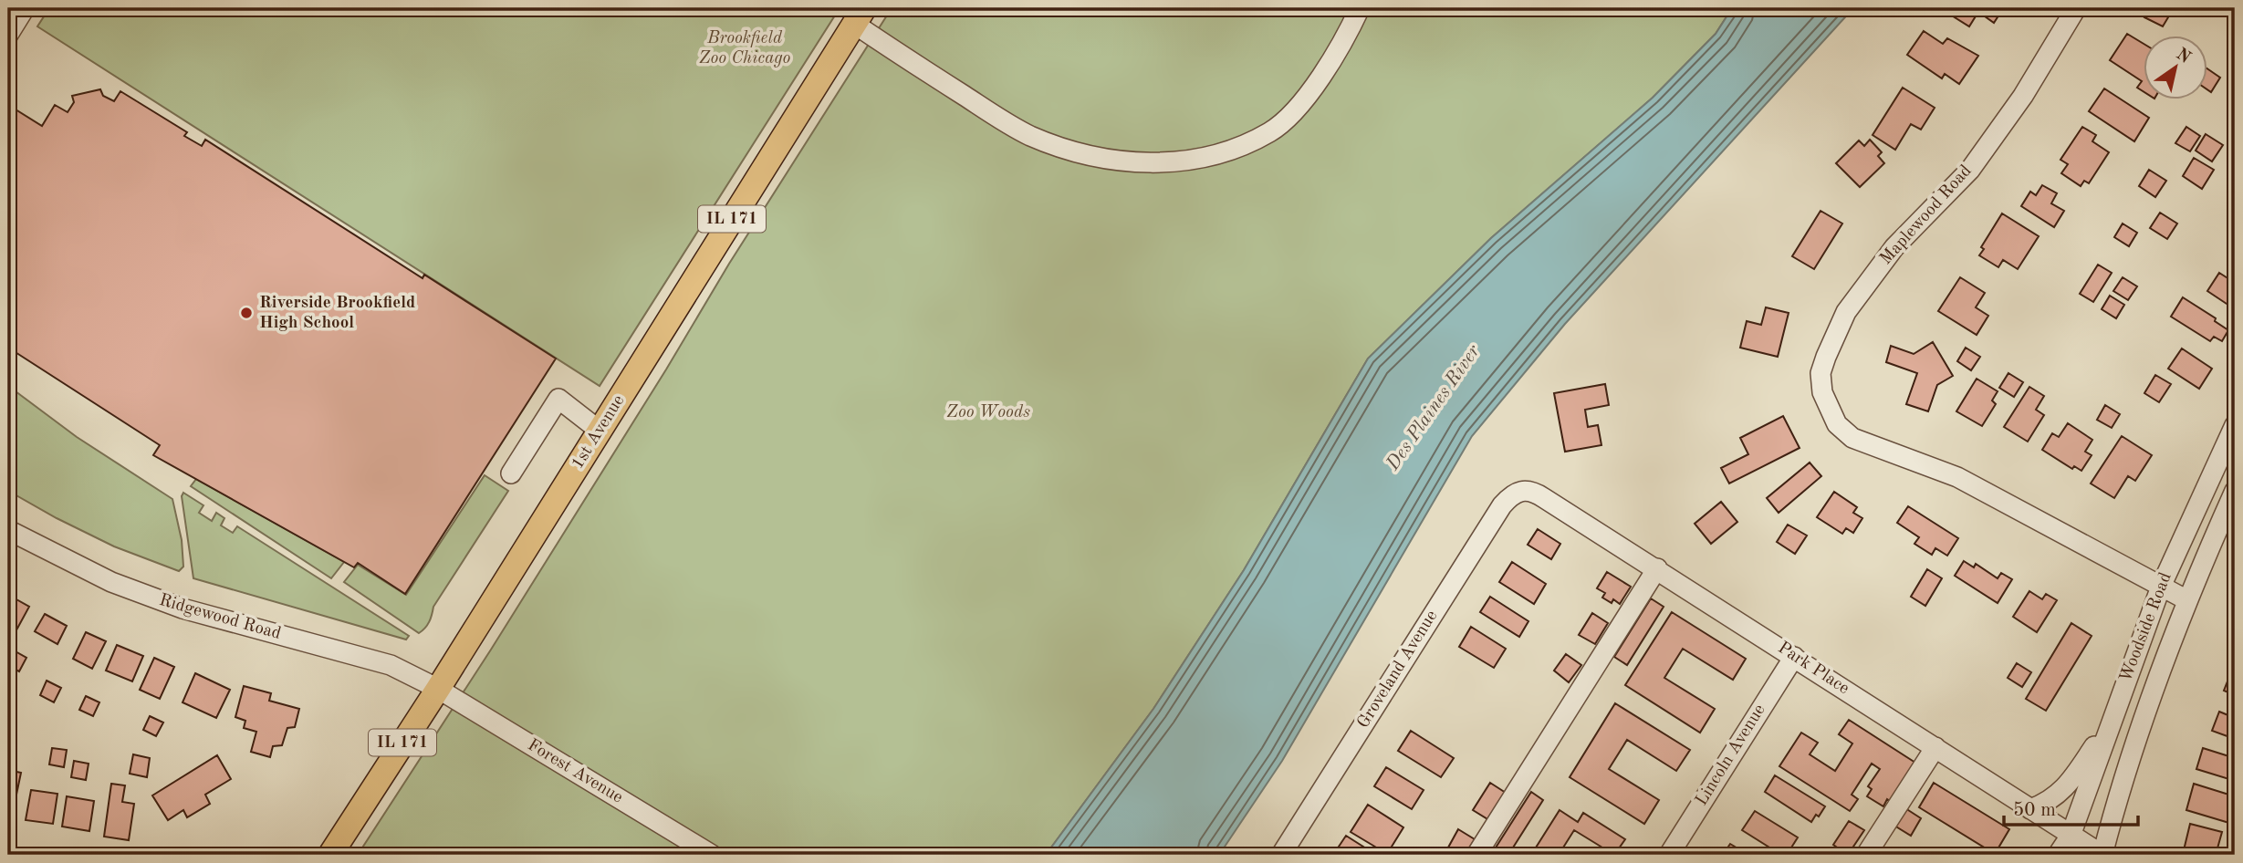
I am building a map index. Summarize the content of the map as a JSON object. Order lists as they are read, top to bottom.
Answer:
{
  "streets": {
    "main road": ["IL 171", "1st Avenue"],
    "street": [
      "Maplewood Road",
      "Ridgewood Road",
      "Woodside Road",
      "Park Place",
      "Groveland Avenue",
      "Lincoln Avenue",
      "Forest Avenue"
    ]
  },
  "crossings": [
    ["Maplewood Road", "Woodside Road"],
    ["1st Avenue", "Ridgewood Road"],
    ["1st Avenue", "Forest Avenue"],
    ["Ridgewood Road", "Forest Avenue"],
    ["Woodside Road", "Park Place"],
    ["Park Place", "Groveland Avenue"],
    ["Park Place", "Lincoln Avenue"]
  ],
  "water": ["Des Plaines River"],
  "parks": ["Brookfield Zoo Chicago", "Zoo Woods"],
  "places": ["Riverside Brookfield High School"],
  "scale_bar": "50 m",
  "north": "top right"
}
